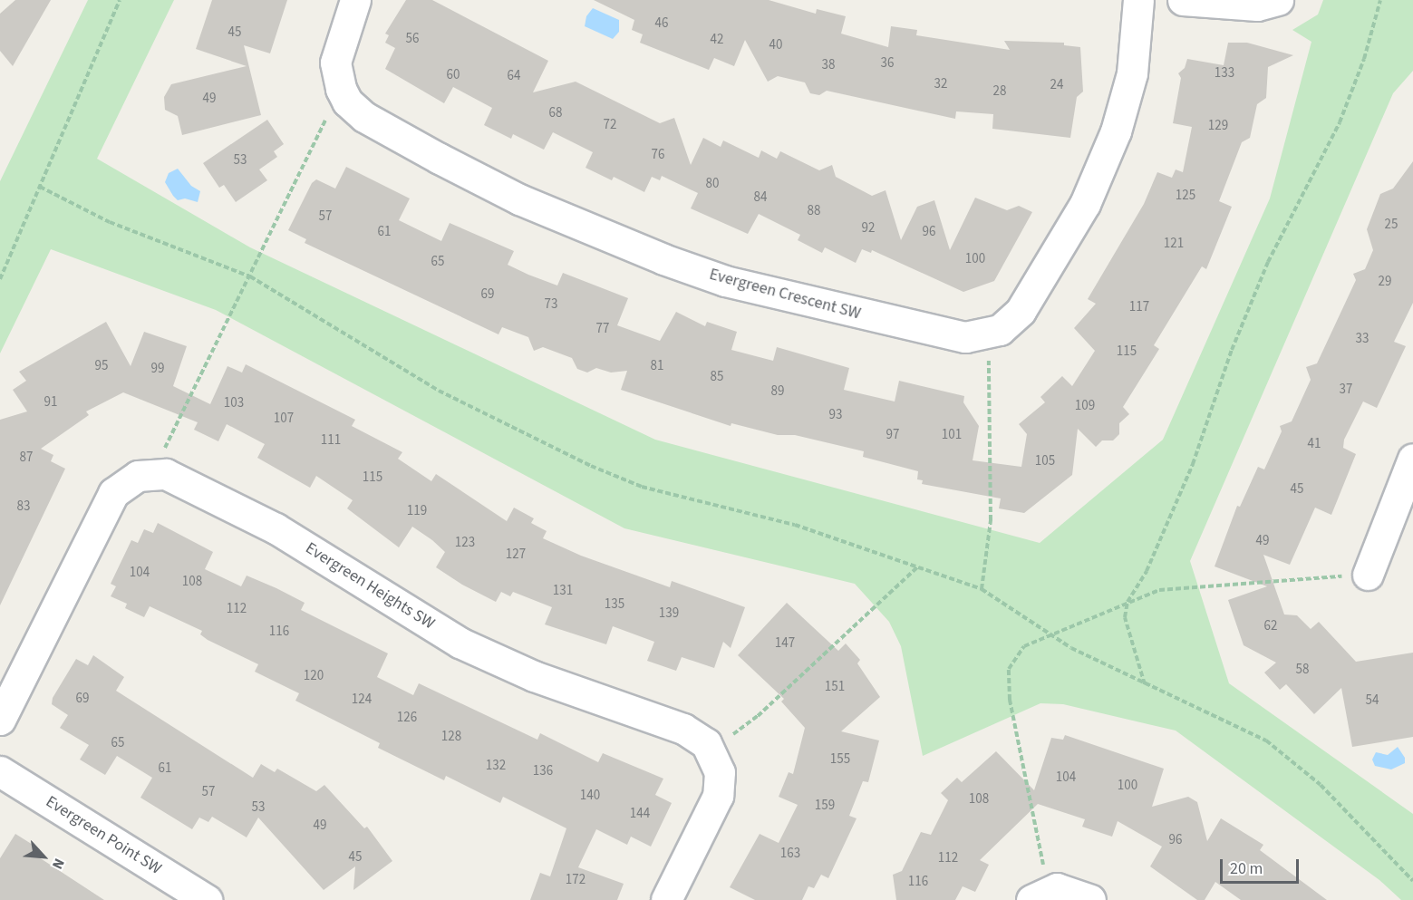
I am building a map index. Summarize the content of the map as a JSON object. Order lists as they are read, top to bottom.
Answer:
{
  "streets": {
    "street": ["Evergreen Crescent SW", "Evergreen Heights SW", "Evergreen Point SW"]
  },
  "house_numbers": [
    "46",
    "45",
    "56",
    "42",
    "40",
    "36",
    "38",
    "133",
    "60",
    "64",
    "32",
    "24",
    "28",
    "49",
    "68",
    "72",
    "129",
    "76",
    "53",
    "80",
    "125",
    "84",
    "88",
    "57",
    "25",
    "92",
    "61",
    "96",
    "121",
    "100",
    "65",
    "29",
    "69",
    "73",
    "117",
    "77",
    "33",
    "115",
    "95",
    "81",
    "99",
    "85",
    "37",
    "89",
    "91",
    "103",
    "109",
    "93",
    "107",
    "97",
    "101",
    "111",
    "41",
    "87",
    "105",
    "115",
    "45",
    "83",
    "119",
    "49",
    "123",
    "127",
    "104",
    "108",
    "131",
    "135",
    "112",
    "139",
    "62",
    "116",
    "147",
    "58",
    "120",
    "151",
    "69",
    "124",
    "54",
    "126",
    "128",
    "65",
    "155",
    "132",
    "61",
    "136",
    "104",
    "100",
    "57",
    "140",
    "108",
    "159",
    "53",
    "144",
    "49",
    "96",
    "163",
    "45",
    "112",
    "172",
    "116"
  ],
  "scale_bar": "20 m",
  "north": "bottom right"
}
